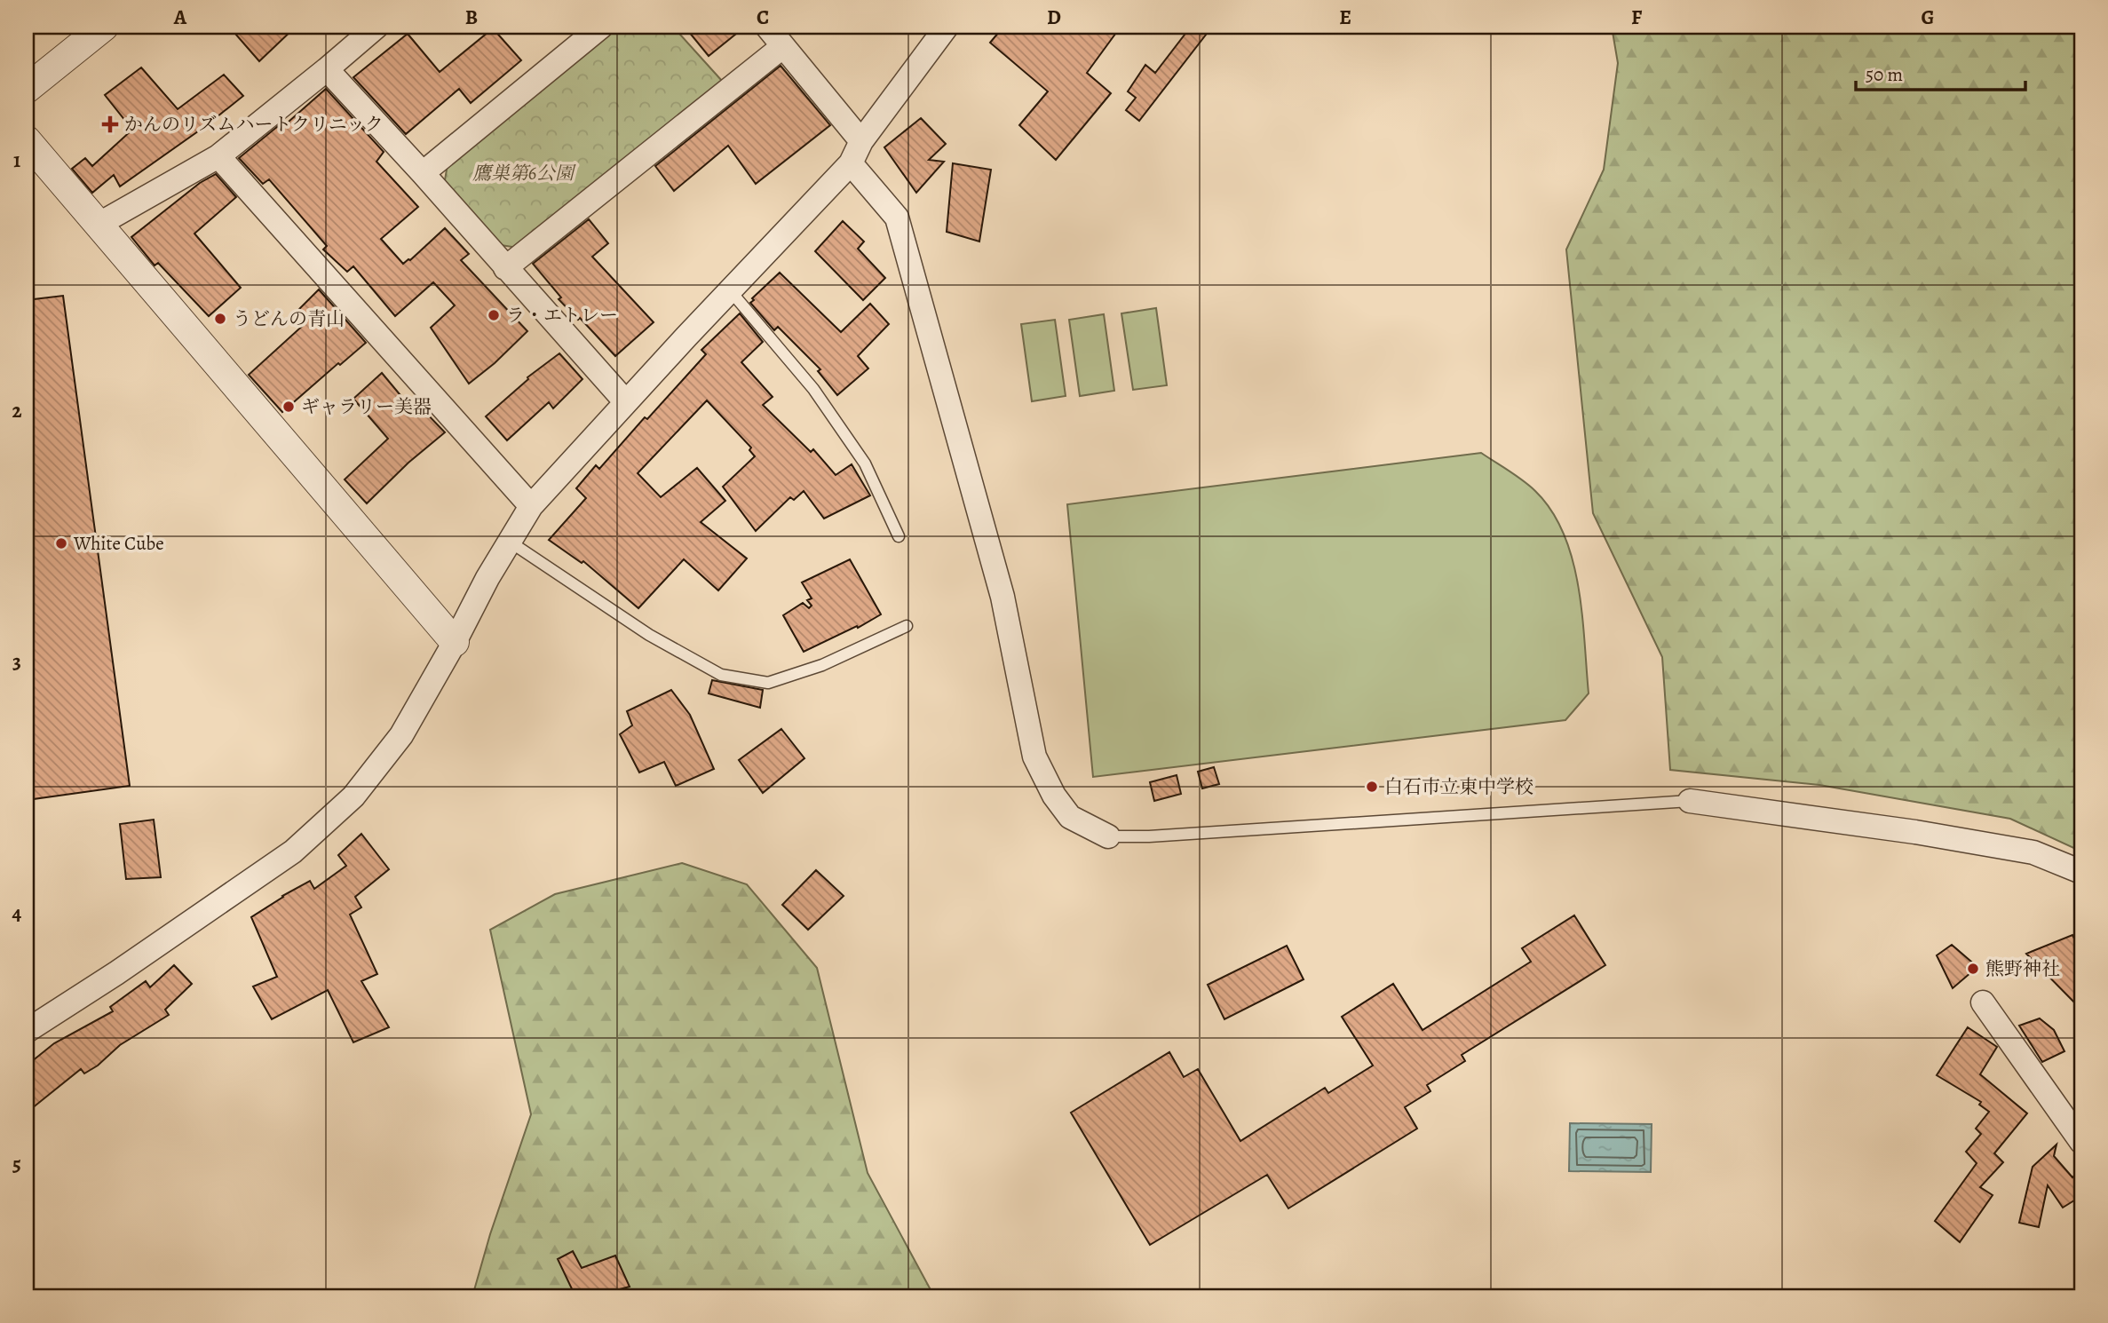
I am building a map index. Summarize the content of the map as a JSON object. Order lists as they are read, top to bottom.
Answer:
{
  "parks": ["鷹巣第6公園"],
  "places": {
    "health": ["かんのリズムハートクリニック"],
    "other": [
      "ラ・エトレー",
      "うどんの青山",
      "ギャラリー美器",
      "White Cube",
      "白石市立東中学校",
      "熊野神社"
    ]
  },
  "scale_bar": "50 m",
  "grid": {
    "columns": [
      "A",
      "B",
      "C",
      "D",
      "E",
      "F",
      "G"
    ],
    "rows": [
      "1",
      "2",
      "3",
      "4",
      "5"
    ]
  }
}
